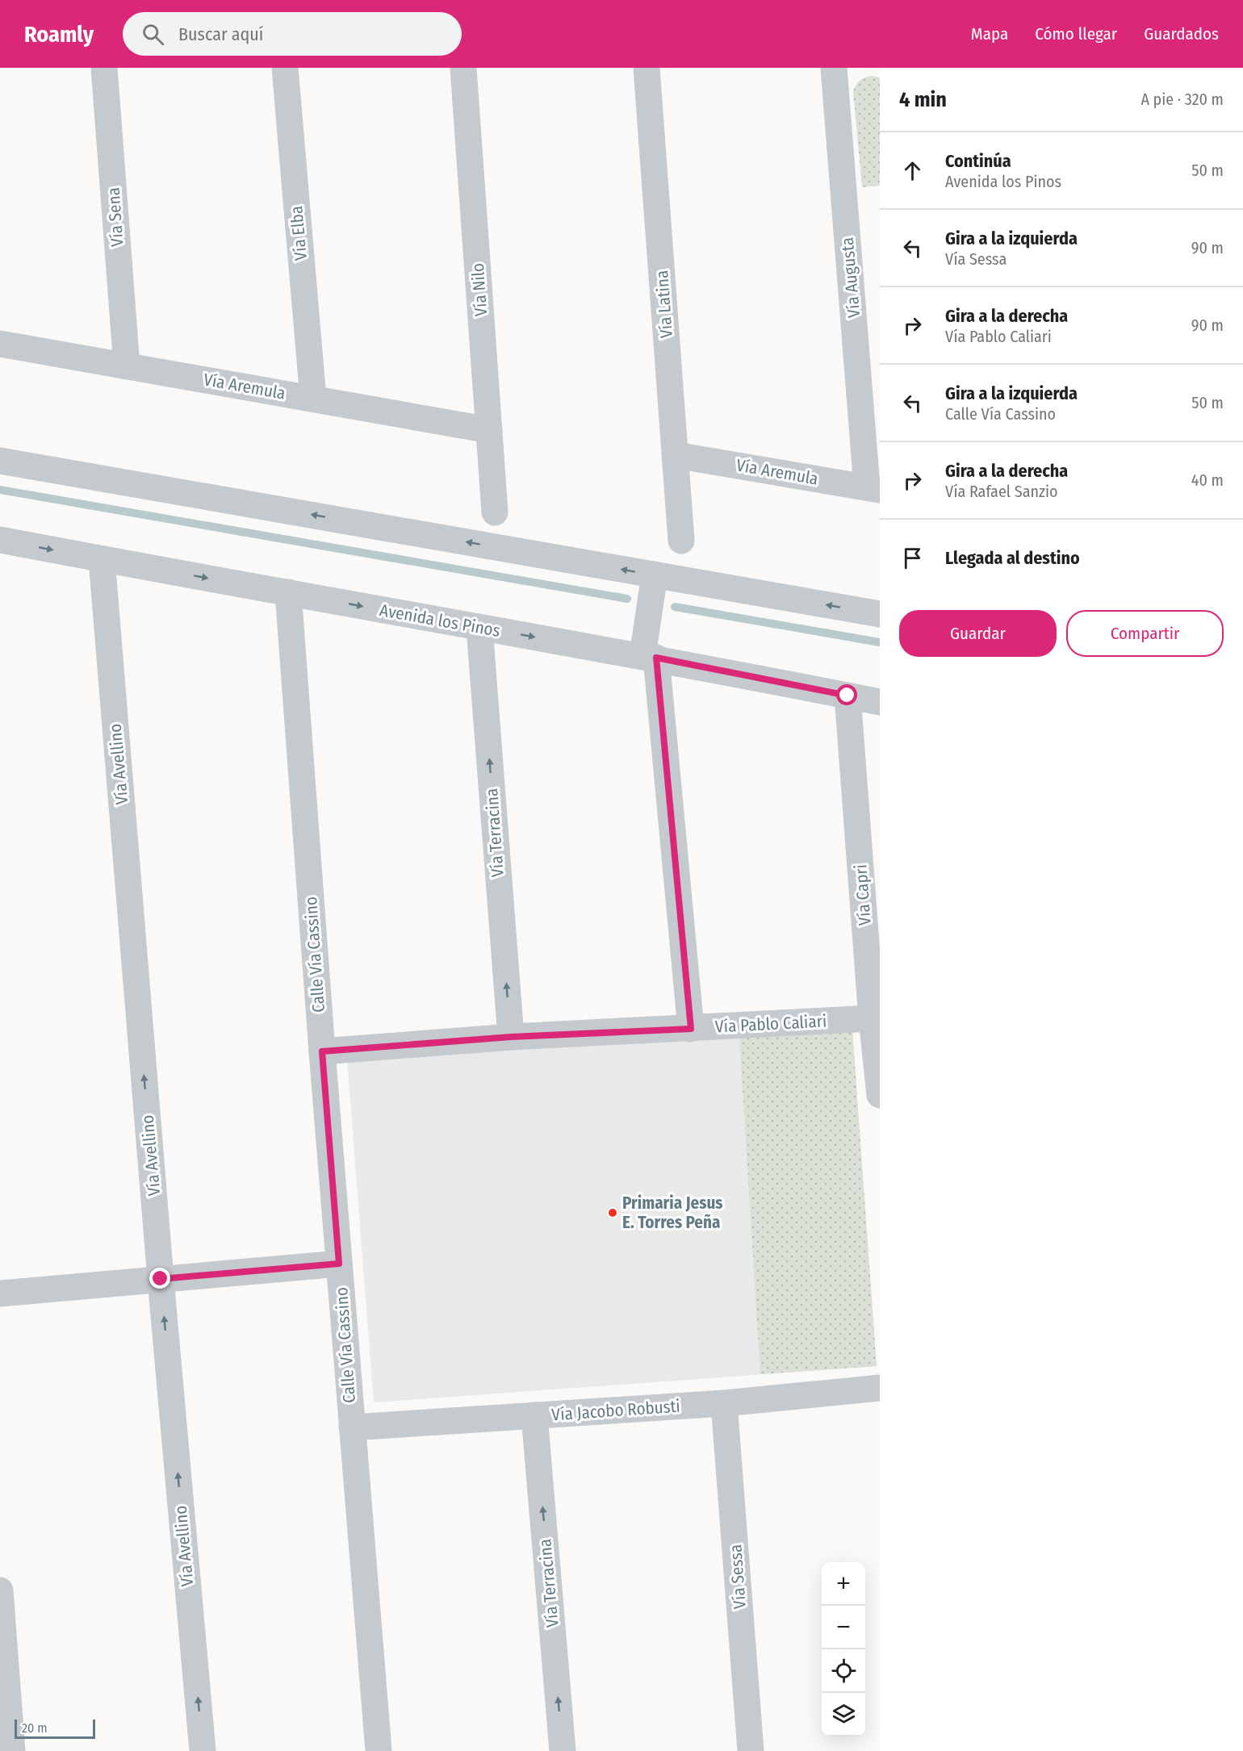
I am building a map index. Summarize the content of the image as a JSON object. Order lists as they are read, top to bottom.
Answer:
{
  "streets": {
    "street": [
      "Vía Sena",
      "Vía Elba",
      "Vía Augusta",
      "Vía Nilo",
      "Vía Latina",
      "Vía Aremula",
      "Avenida los Pinos",
      "Vía Avellino",
      "Vía Terracina",
      "Vía Capri",
      "Calle Vía Cassino",
      "Vía Pablo Caliari",
      "Vía Jacobo Robusti",
      "Vía Sessa"
    ]
  },
  "crossings": [
    ["Vía Sena", "Vía Aremula"],
    ["Vía Elba", "Vía Aremula"],
    ["Vía Augusta", "Vía Aremula"],
    ["Vía Nilo", "Vía Aremula"],
    ["Vía Latina", "Vía Aremula"],
    ["Avenida los Pinos", "Vía Avellino"],
    ["Avenida los Pinos", "Vía Terracina"],
    ["Avenida los Pinos", "Vía Capri"],
    ["Avenida los Pinos", "Calle Vía Cassino"],
    ["Vía Terracina", "Vía Pablo Caliari"],
    ["Vía Terracina", "Vía Jacobo Robusti"],
    ["Vía Capri", "Vía Pablo Caliari"],
    ["Calle Vía Cassino", "Vía Pablo Caliari"],
    ["Calle Vía Cassino", "Vía Jacobo Robusti"],
    ["Vía Jacobo Robusti", "Vía Sessa"]
  ],
  "one_way": ["Vía Avellino"],
  "places": ["Primaria Jesus E. Torres Peña"],
  "scale_bar": "20 m",
  "page": {
    "header": "Roamly",
    "search": "Buscar aquí",
    "nav": ["Mapa", "Cómo llegar", "Guardados"],
    "heading": ["4 min", "A pie · 320 m"],
    "list": [
      ["Continúa", "Avenida los Pinos", "50 m"],
      ["Gira a la izquierda", "Vía Sessa", "90 m"],
      ["Gira a la derecha", "Vía Pablo Caliari", "90 m"],
      ["Gira a la izquierda", "Calle Vía Cassino", "50 m"],
      ["Gira a la derecha", "Vía Rafael Sanzio", "40 m"],
      "Llegada al destino"
    ],
    "buttons": ["Guardar", "Compartir"],
    "map_buttons": ["+", "−"],
    "scale": "20 m"
  }
}
